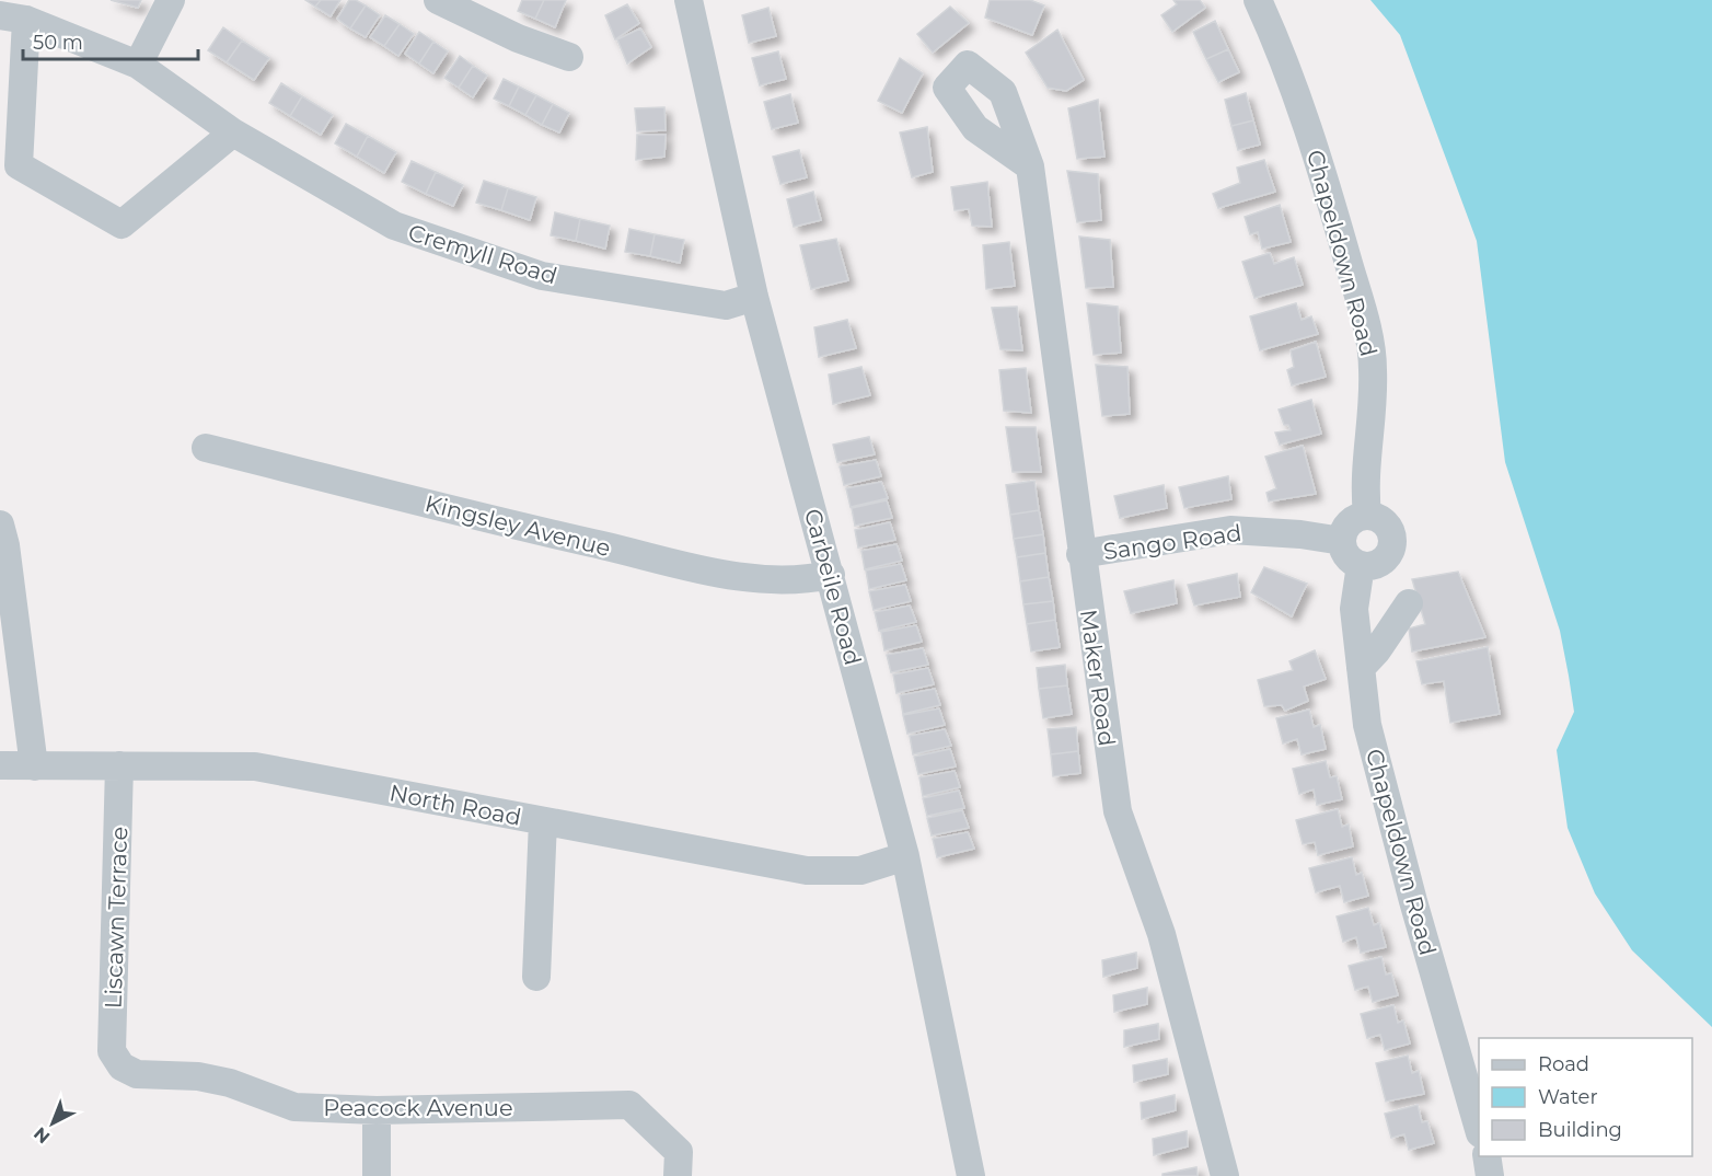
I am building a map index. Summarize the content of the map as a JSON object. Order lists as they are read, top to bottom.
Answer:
{
  "streets": {
    "street": [
      "Chapeldown Road",
      "Cremyll Road",
      "Kingsley Avenue",
      "Sango Road",
      "Carbeile Road",
      "Maker Road",
      "North Road",
      "Liscawn Terrace",
      "Peacock Avenue"
    ]
  },
  "crossings": [
    ["Chapeldown Road", "Sango Road"],
    ["Cremyll Road", "Carbeile Road"],
    ["Kingsley Avenue", "Carbeile Road"],
    ["Sango Road", "Maker Road"],
    ["Carbeile Road", "North Road"],
    ["North Road", "Liscawn Terrace"],
    ["Liscawn Terrace", "Peacock Avenue"]
  ],
  "legend": ["Road", "Water", "Building"],
  "scale_bar": "50 m",
  "north": "bottom left"
}
